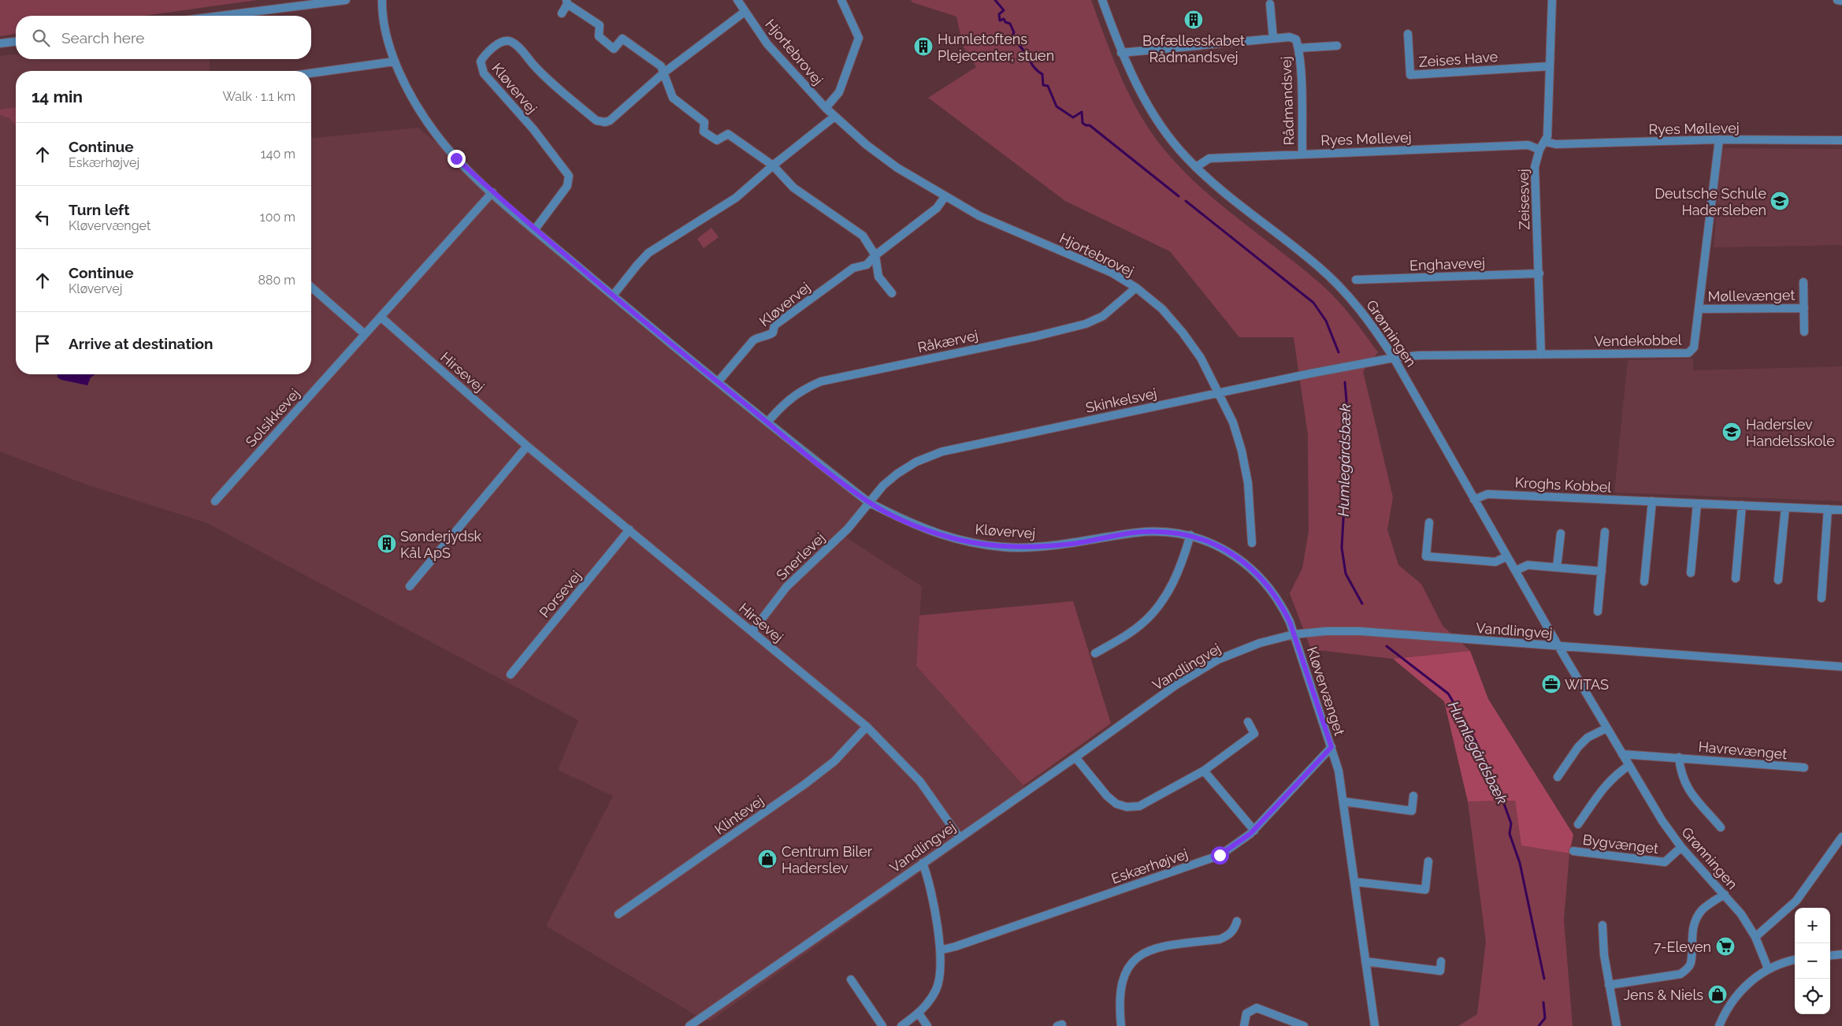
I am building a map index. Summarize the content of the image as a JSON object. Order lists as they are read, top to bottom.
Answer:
{
  "streets": {
    "street": [
      "Hjortebrovej",
      "Zeises Have",
      "Kløvervej",
      "Rådmandsvej",
      "Ryes Møllevej",
      "Zeisesvej",
      "Enghavevej",
      "Møllevænget",
      "Grønningen",
      "Vendekobbel",
      "Råkærvej",
      "Hirsevej",
      "Skinkelsvej",
      "Solsikkevej",
      "Kroghs Kobbel",
      "Snerlevej",
      "Porsevej",
      "Vandlingvej",
      "Kløvervænget",
      "Havrevænget",
      "Klintevej",
      "Bygvænget",
      "Eskærhøjvej"
    ]
  },
  "crossings": [
    ["Hjortebrovej", "Råkærvej"],
    ["Hjortebrovej", "Skinkelsvej"],
    ["Kløvervej", "Råkærvej"],
    ["Kløvervej", "Skinkelsvej"],
    ["Kløvervej", "Solsikkevej"],
    ["Kløvervej", "Snerlevej"],
    ["Kløvervej", "Vandlingvej"],
    ["Kløvervej", "Kløvervænget"],
    ["Rådmandsvej", "Ryes Møllevej"],
    ["Rådmandsvej", "Grønningen"],
    ["Ryes Møllevej", "Zeisesvej"],
    ["Ryes Møllevej", "Grønningen"],
    ["Ryes Møllevej", "Vendekobbel"],
    ["Zeisesvej", "Enghavevej"],
    ["Zeisesvej", "Vendekobbel"],
    ["Møllevænget", "Vendekobbel"],
    ["Grønningen", "Vendekobbel"],
    ["Grønningen", "Skinkelsvej"],
    ["Grønningen", "Kroghs Kobbel"],
    ["Grønningen", "Vandlingvej"],
    ["Grønningen", "Havrevænget"],
    ["Grønningen", "Bygvænget"],
    ["Vendekobbel", "Skinkelsvej"],
    ["Hirsevej", "Solsikkevej"],
    ["Hirsevej", "Snerlevej"],
    ["Hirsevej", "Porsevej"],
    ["Hirsevej", "Vandlingvej"],
    ["Hirsevej", "Klintevej"],
    ["Skinkelsvej", "Snerlevej"],
    ["Vandlingvej", "Kløvervænget"],
    ["Kløvervænget", "Eskærhøjvej"]
  ],
  "water": ["Humlegårdsbæk"],
  "places": {
    "building": ["Bofællesskabet Rådmandsvej", "Humletoftens Plejecenter, stuen", "Sønderjydsk Kål ApS"],
    "school or university": ["Deutsche Schule Hadersleben", "Haderslev Handelsskole"],
    "office": ["WITAS"],
    "shop": ["Centrum Biler Haderslev", "Jens & Niels"],
    "supermarket": ["7-Eleven"]
  },
  "page": {
    "search": "Search here",
    "heading": ["14 min", "Walk · 1.1 km"],
    "list": [
      ["Continue", "Eskærhøjvej", "140 m"],
      ["Turn left", "Kløvervænget", "100 m"],
      ["Continue", "Kløvervej", "880 m"],
      "Arrive at destination"
    ],
    "map_buttons": ["+", "−"]
  }
}
